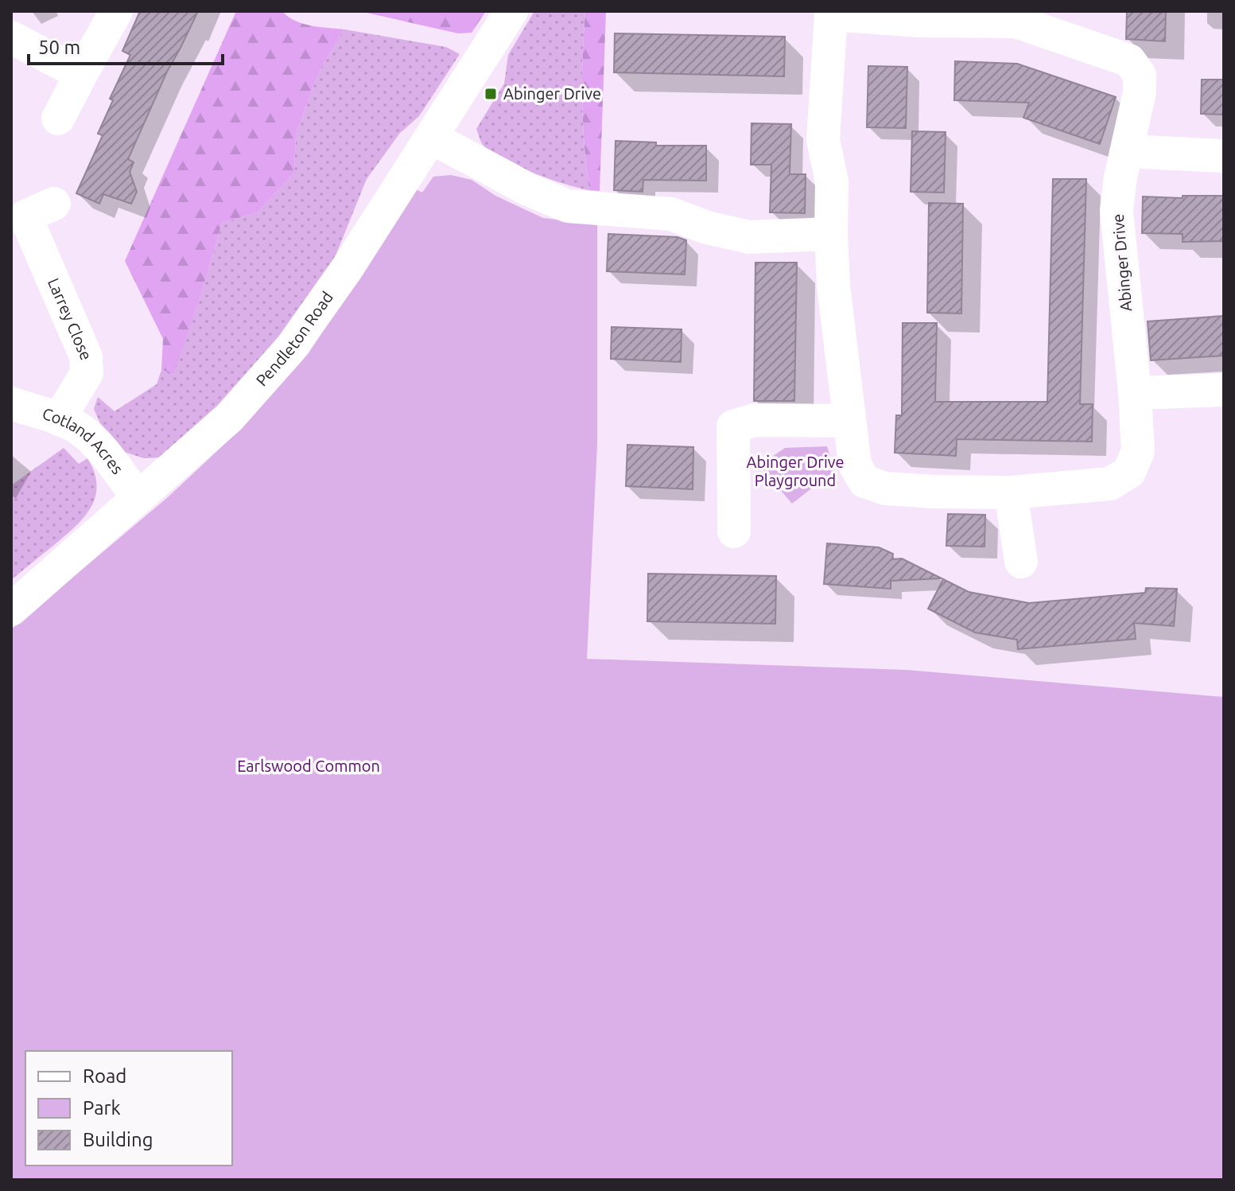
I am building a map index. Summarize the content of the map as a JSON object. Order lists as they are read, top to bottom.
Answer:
{
  "streets": {
    "street": [
      "Abinger Drive",
      "Larrey Close",
      "Pendleton Road",
      "Cotland Acres"
    ]
  },
  "crossings": [
    ["Larrey Close", "Cotland Acres"],
    ["Pendleton Road", "Cotland Acres"]
  ],
  "parks": ["Abinger Drive Playground", "Earlswood Common"],
  "places": {
    "transit": ["Abinger Drive"]
  },
  "legend": ["Road", "Park", "Building"],
  "scale_bar": "50 m"
}
